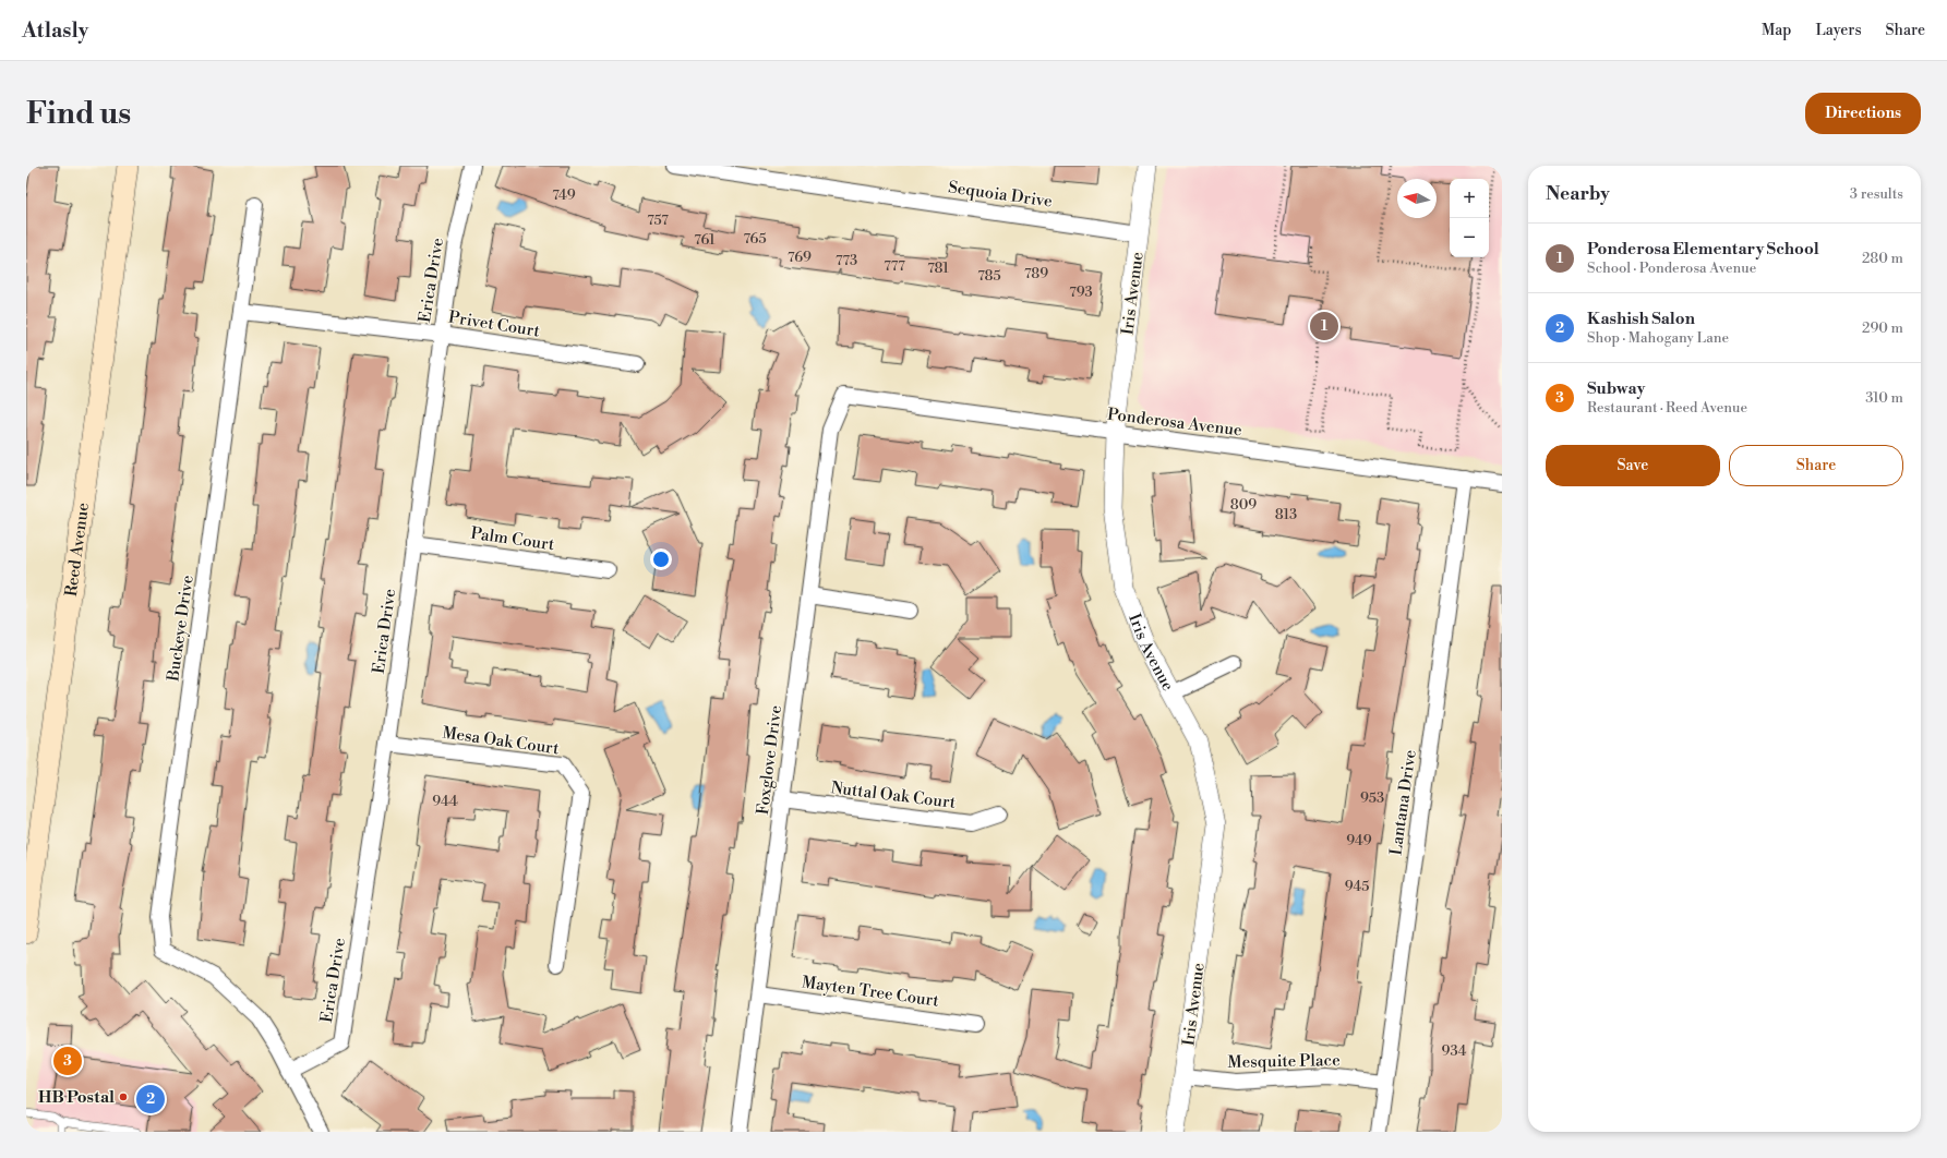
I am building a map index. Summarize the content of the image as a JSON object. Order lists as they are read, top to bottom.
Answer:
{
  "streets": {
    "main road": ["Reed Avenue"],
    "street": [
      "Sequoia Drive",
      "Erica Drive",
      "Iris Avenue",
      "Privet Court",
      "Ponderosa Avenue",
      "Palm Court",
      "Buckeye Drive",
      "Mesa Oak Court",
      "Foxglove Drive",
      "Nuttal Oak Court",
      "Lantana Drive",
      "Mayten Tree Court",
      "Mesquite Place"
    ]
  },
  "crossings": [
    ["Sequoia Drive", "Iris Avenue"],
    ["Erica Drive", "Privet Court"],
    ["Erica Drive", "Palm Court"],
    ["Erica Drive", "Buckeye Drive"],
    ["Erica Drive", "Mesa Oak Court"],
    ["Iris Avenue", "Ponderosa Avenue"],
    ["Iris Avenue", "Mesquite Place"],
    ["Privet Court", "Buckeye Drive"],
    ["Ponderosa Avenue", "Foxglove Drive"],
    ["Ponderosa Avenue", "Lantana Drive"],
    ["Foxglove Drive", "Nuttal Oak Court"],
    ["Foxglove Drive", "Mayten Tree Court"],
    ["Lantana Drive", "Mesquite Place"]
  ],
  "places": ["HB Postal"],
  "house_numbers": [
    "749",
    "757",
    "765",
    "761",
    "769",
    "773",
    "777",
    "781",
    "789",
    "785",
    "793",
    "809",
    "813",
    "953",
    "944",
    "949",
    "945",
    "934"
  ],
  "north": "left",
  "page": {
    "header": "Atlasly",
    "nav": ["Map", "Layers", "Share"],
    "buttons": [
      "Directions",
      ["Save", "Share"]
    ],
    "title": "Find us",
    "heading": ["Nearby", "3 results"],
    "map_buttons": ["+", "−"],
    "list": [
      {
        "mark": "1",
        "name": "Ponderosa Elementary School",
        "note": "School · Ponderosa Avenue",
        "value": "280 m"
      },
      {
        "mark": "2",
        "name": "Kashish Salon",
        "note": "Shop · Mahogany Lane",
        "value": "290 m"
      },
      {
        "mark": "3",
        "name": "Subway",
        "note": "Restaurant · Reed Avenue",
        "value": "310 m"
      }
    ],
    "pins": ["1", "3", "2"]
  }
}
